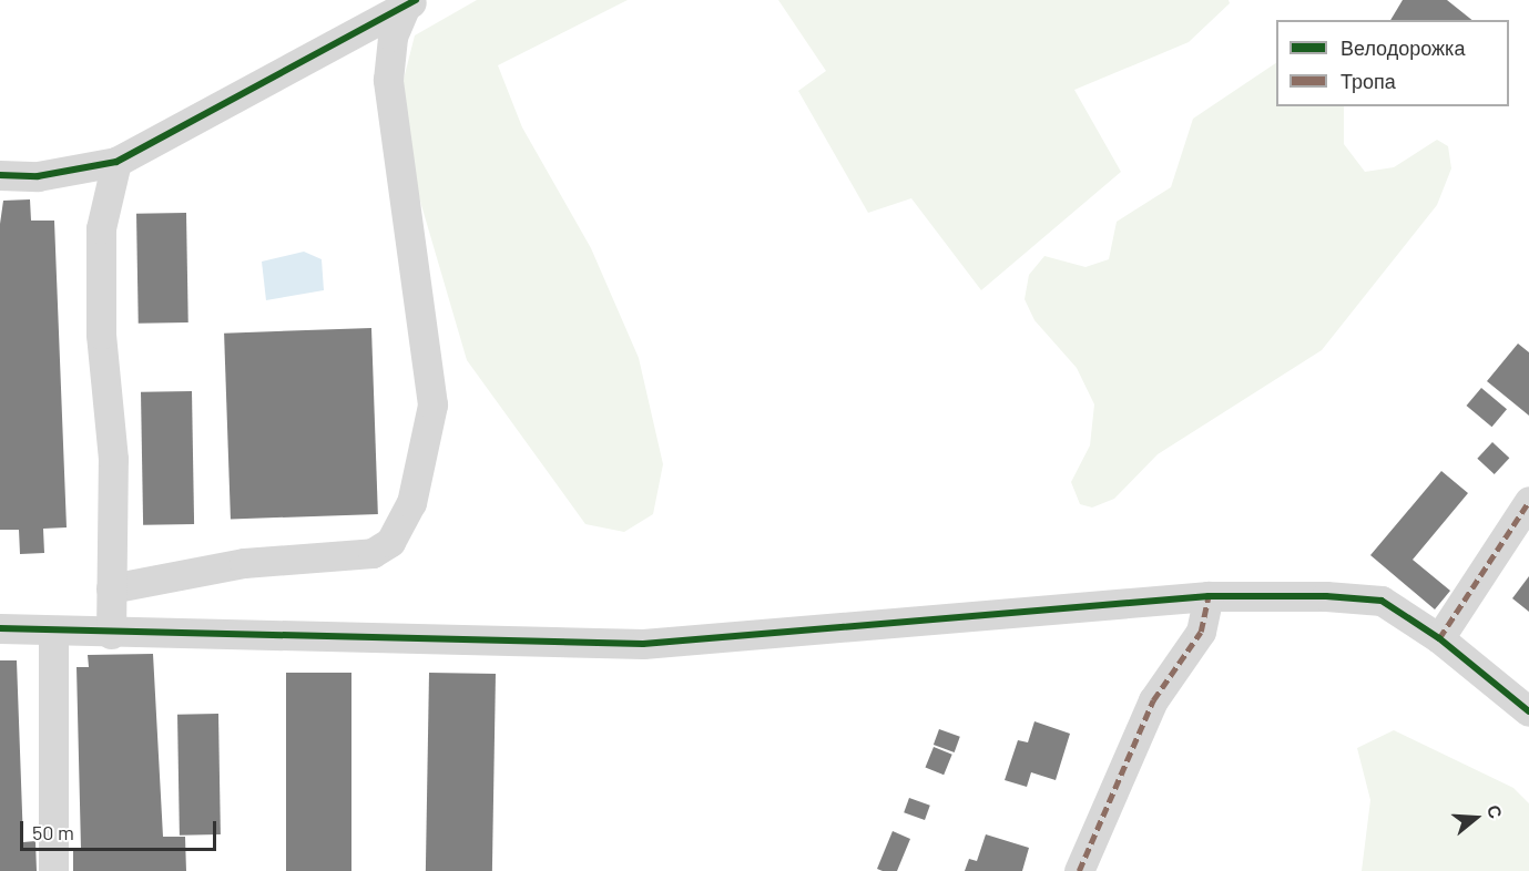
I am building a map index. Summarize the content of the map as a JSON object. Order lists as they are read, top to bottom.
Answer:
{
  "legend": ["Велодорожка", "Тропа"],
  "scale_bar": "50 m",
  "north": "right"
}
